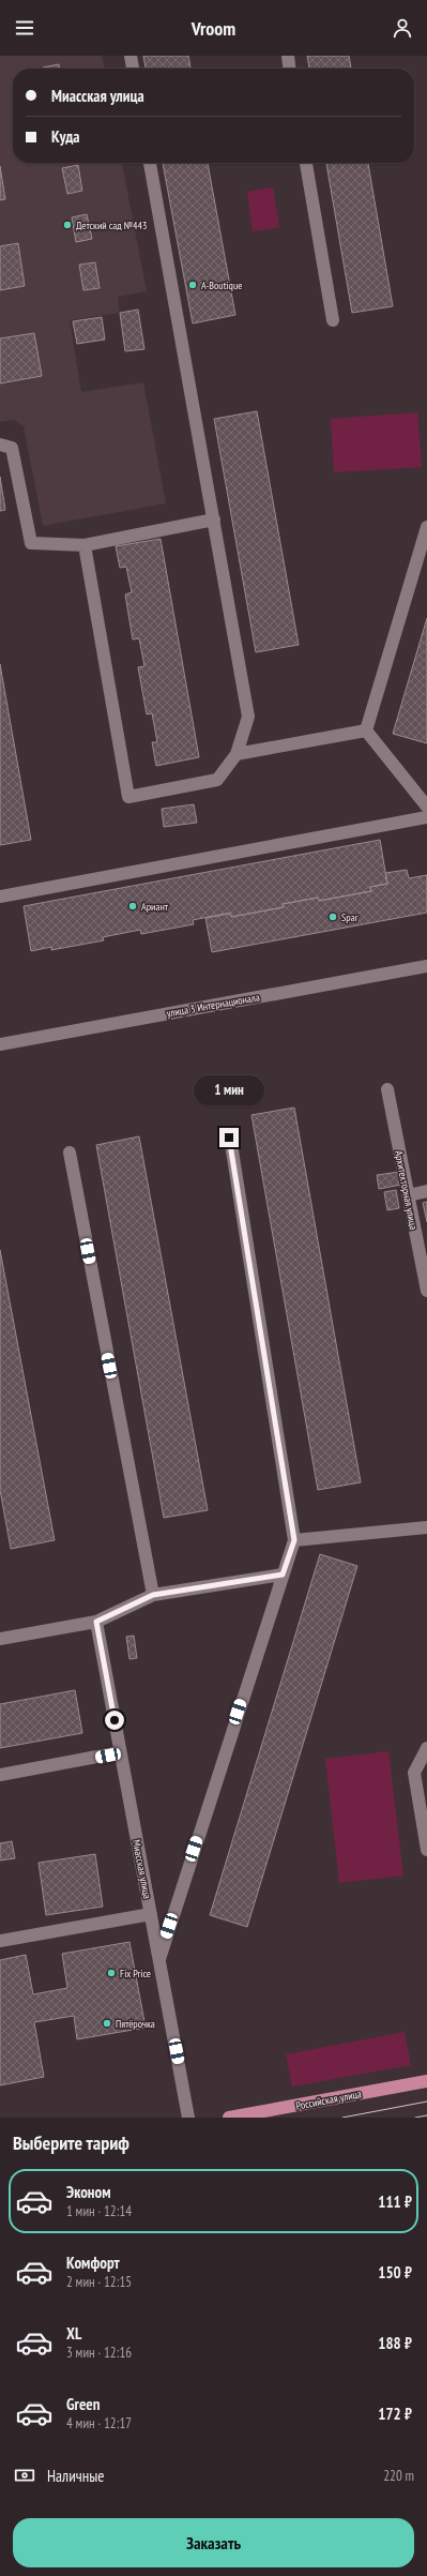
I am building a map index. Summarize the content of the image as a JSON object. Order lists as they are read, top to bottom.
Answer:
{
  "streets": {
    "main road": ["Российская улица"],
    "street": ["улица 3 Интернационала", "Архитекторная улица", "Миасская улица"]
  },
  "places": [
    "Детский сад №443",
    "A-Boutique",
    "Ариант",
    "Spar",
    "Fix Price",
    "Пятёрочка"
  ],
  "page": {
    "header": "Vroom",
    "banner": ["Миасская улица", "Куда"],
    "bubble": "1 мин",
    "heading": "Выберите тариф",
    "list": [
      {
        "name": "Эконом",
        "note": "1 мин · 12:14",
        "value": "111 ₽"
      },
      {
        "name": "Комфорт",
        "note": "2 мин · 12:15",
        "value": "150 ₽"
      },
      {
        "name": "XL",
        "note": "3 мин · 12:16",
        "value": "188 ₽"
      },
      {
        "name": "Green",
        "note": "4 мин · 12:17",
        "value": "172 ₽"
      }
    ],
    "pay": ["Наличные", "220 m"],
    "buttons": "Заказать"
  }
}
